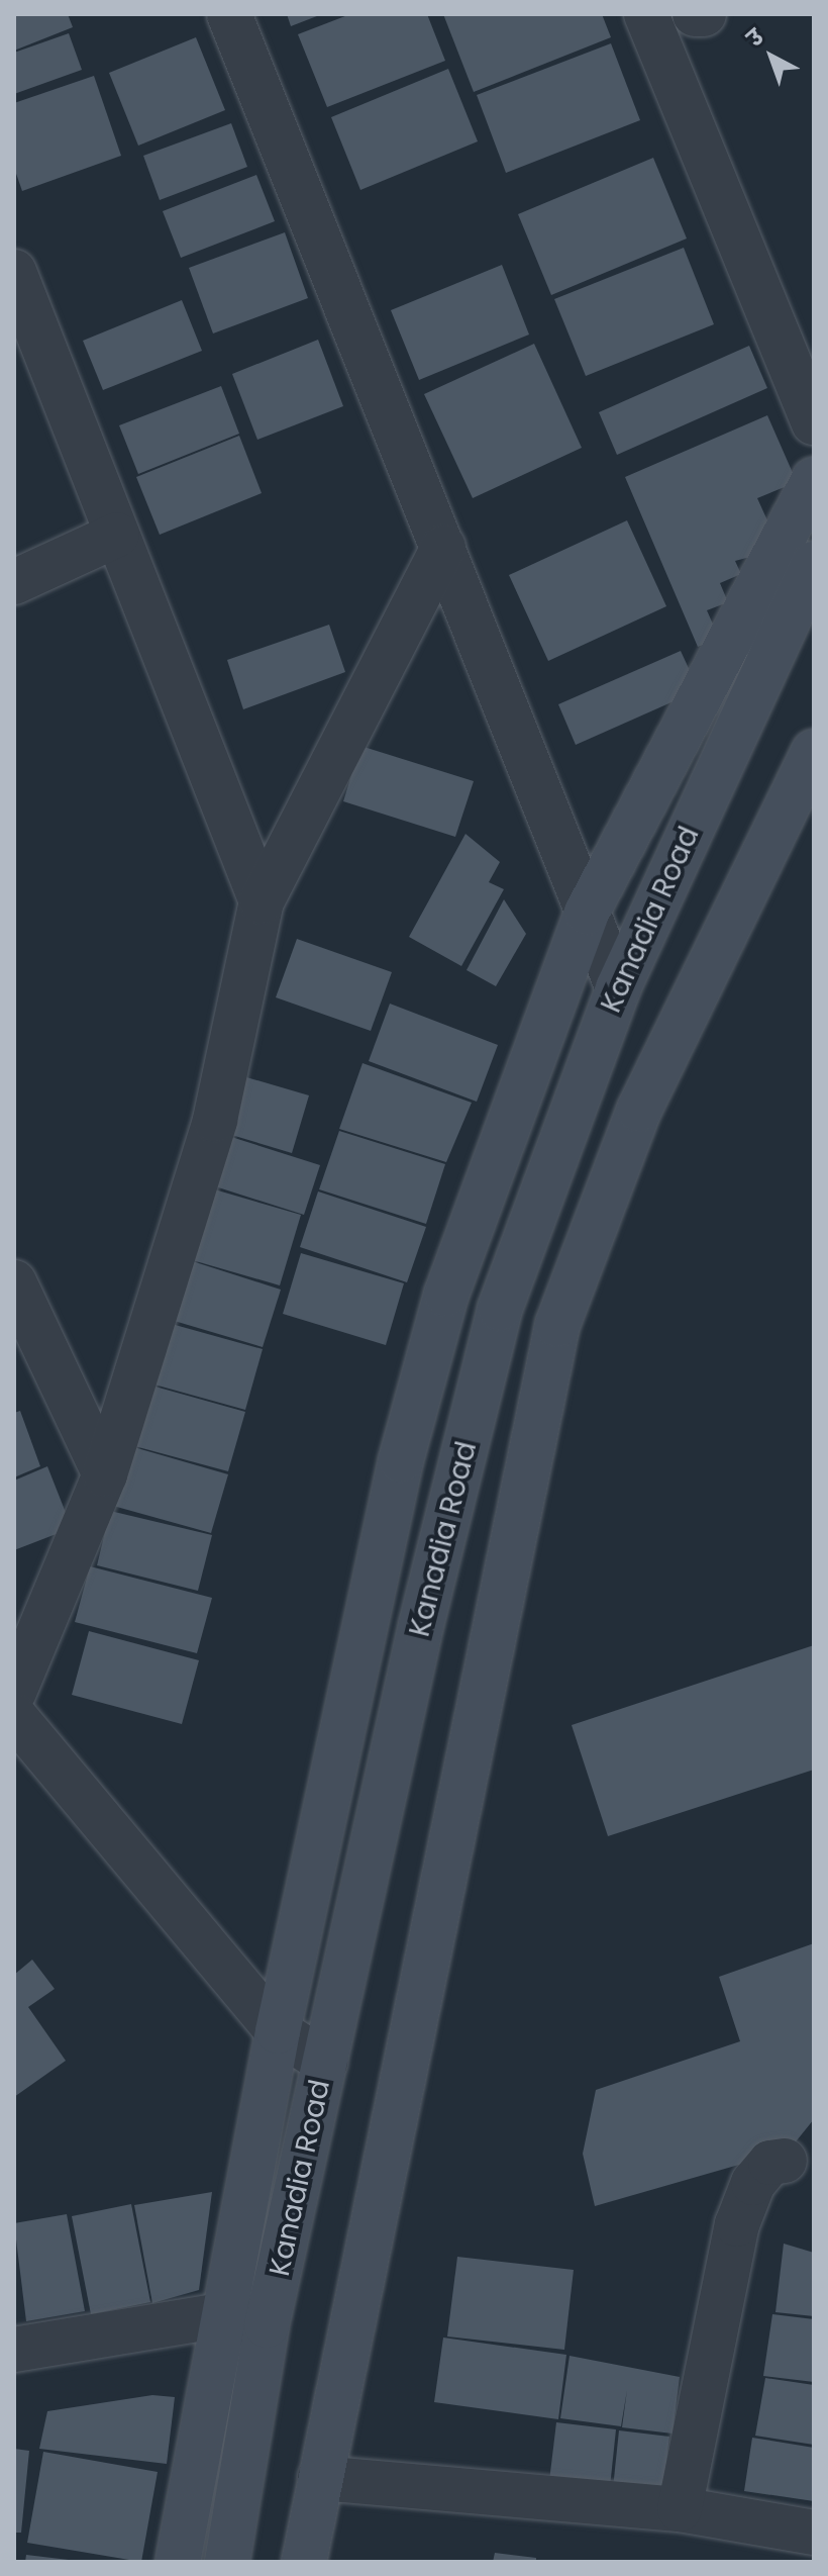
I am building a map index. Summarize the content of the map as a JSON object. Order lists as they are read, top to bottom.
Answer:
{
  "streets": {
    "main road": ["Kanadia Road"]
  },
  "north": "top left"
}
